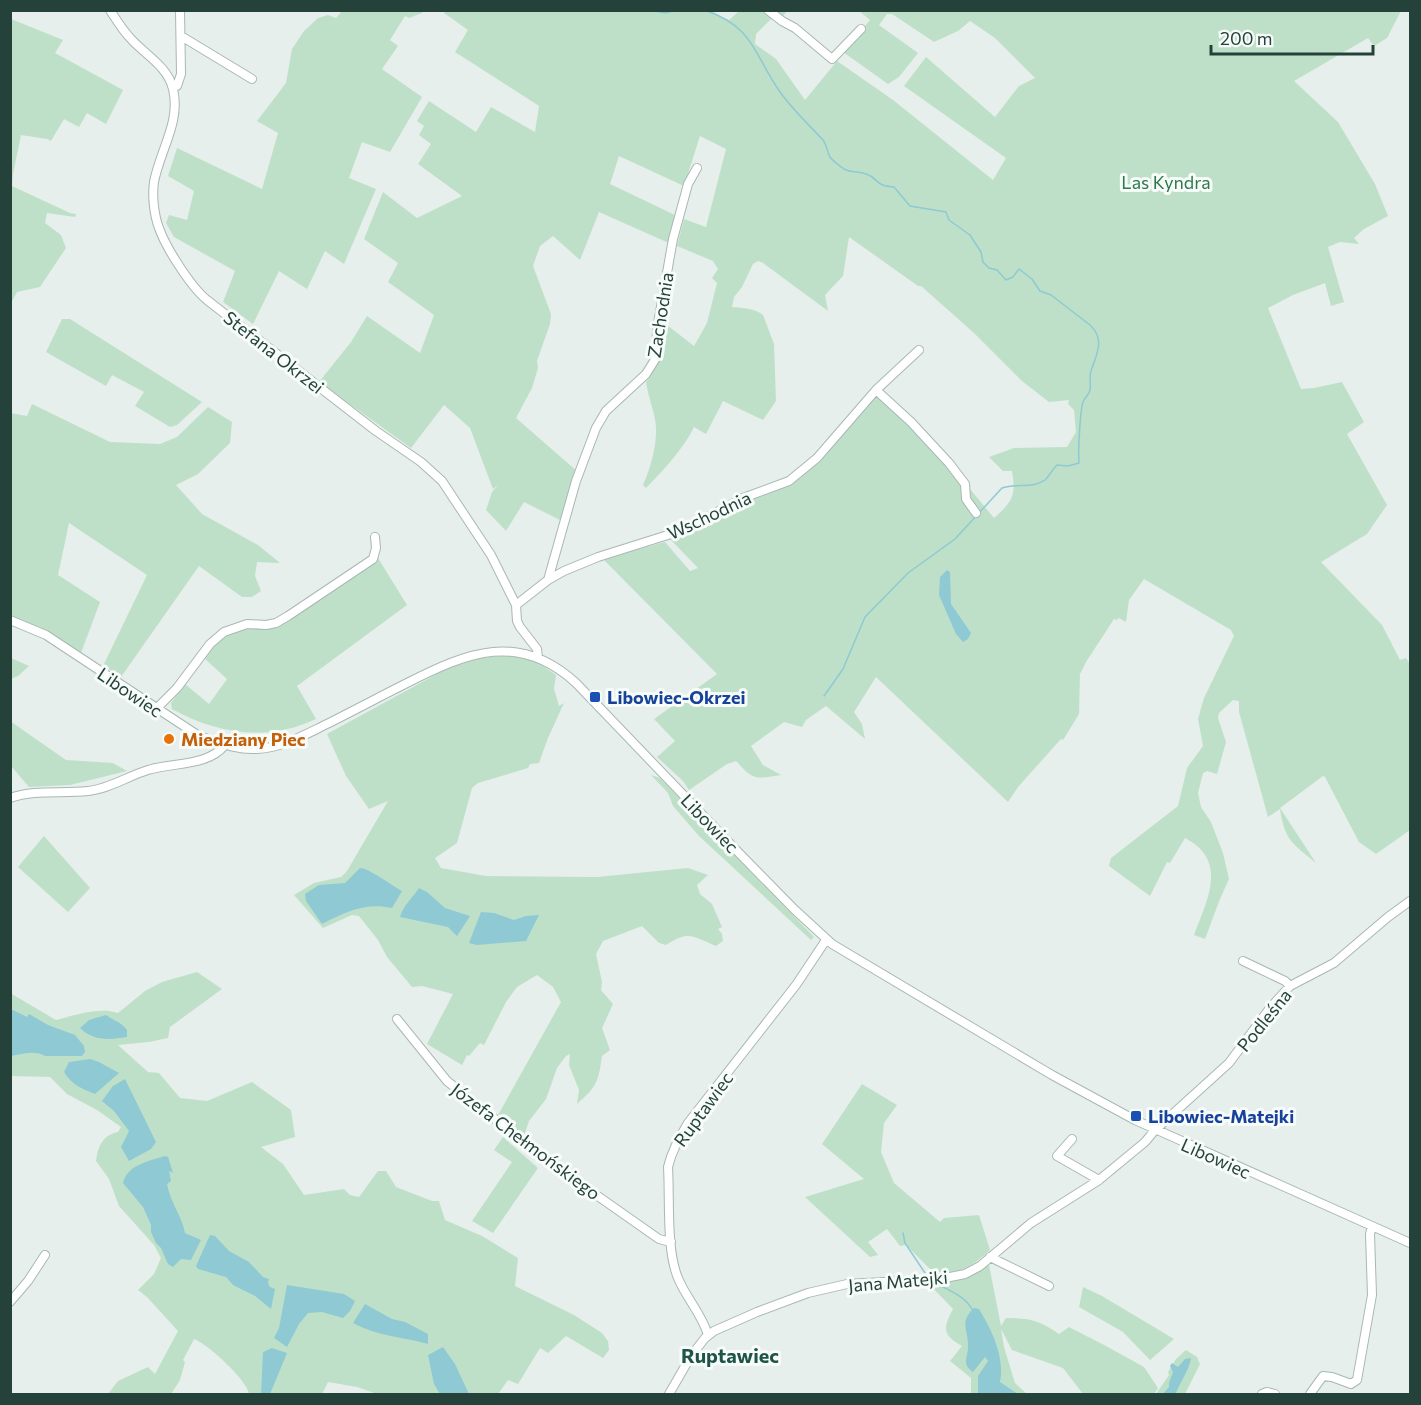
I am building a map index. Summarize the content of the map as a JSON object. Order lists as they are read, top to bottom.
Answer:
{
  "streets": {
    "street": [
      "Zachodnia",
      "Stefana Okrzei",
      "Wschodnia",
      "Libowiec",
      "Podleśna",
      "Ruptawiec",
      "Józefa Chełmońskiego",
      "Jana Matejki"
    ]
  },
  "crossings": [
    ["Zachodnia", "Wschodnia"],
    ["Stefana Okrzei", "Wschodnia"],
    ["Stefana Okrzei", "Libowiec"],
    ["Libowiec", "Podleśna"],
    ["Libowiec", "Ruptawiec"],
    ["Libowiec", "Jana Matejki"],
    ["Podleśna", "Jana Matejki"],
    ["Ruptawiec", "Józefa Chełmońskiego"],
    ["Ruptawiec", "Jana Matejki"]
  ],
  "districts": ["Ruptawiec"],
  "parks": ["Las Kyndra"],
  "places": {
    "transit": ["Libowiec-Okrzei", "Libowiec-Matejki"],
    "other": ["Miedziany Piec"]
  },
  "scale_bar": "200 m"
}
